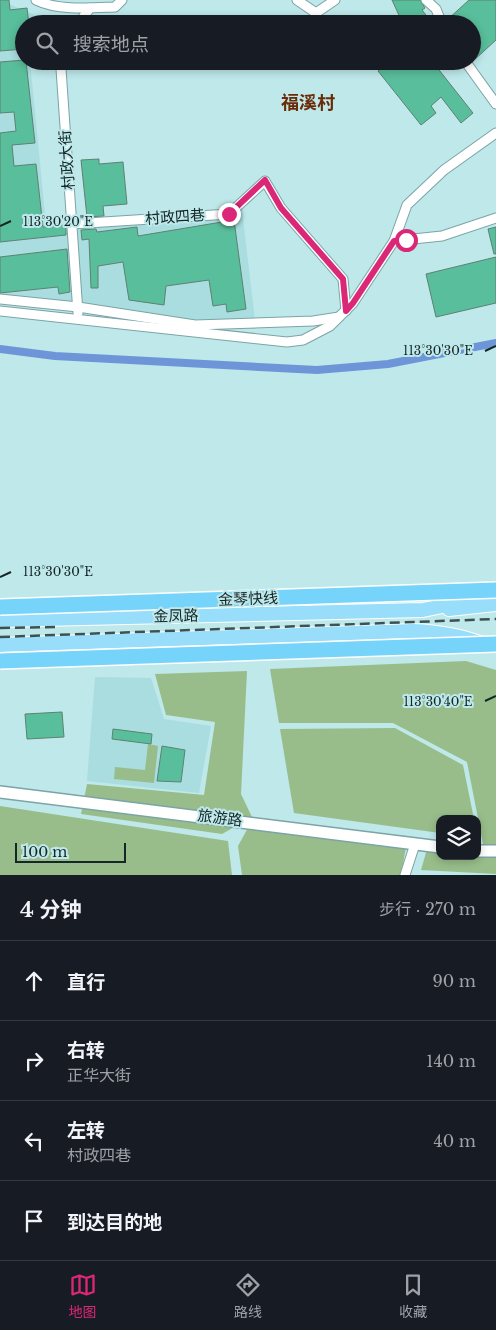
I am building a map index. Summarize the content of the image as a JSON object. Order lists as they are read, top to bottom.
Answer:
{
  "streets": {
    "highway": ["金琴快线"],
    "main road": ["金凤路"],
    "street": ["村政大街", "村政四巷", "旅游路"]
  },
  "crossings": [
    ["村政大街", "村政四巷"]
  ],
  "districts": ["福溪村"],
  "scale_bar": "100 m",
  "page": {
    "search": "搜索地点",
    "scale": "100 m",
    "heading": ["4 分钟", "步行 · 270 m"],
    "list": [
      ["直行", "90 m"],
      ["右转", "正华大街", "140 m"],
      ["左转", "村政四巷", "40 m"],
      "到达目的地"
    ],
    "nav": ["地图", "路线", "收藏"]
  },
  "coordinates": ["113°30'20\"E", "113°30'30\"E", "113°30'40\"E"]
}
